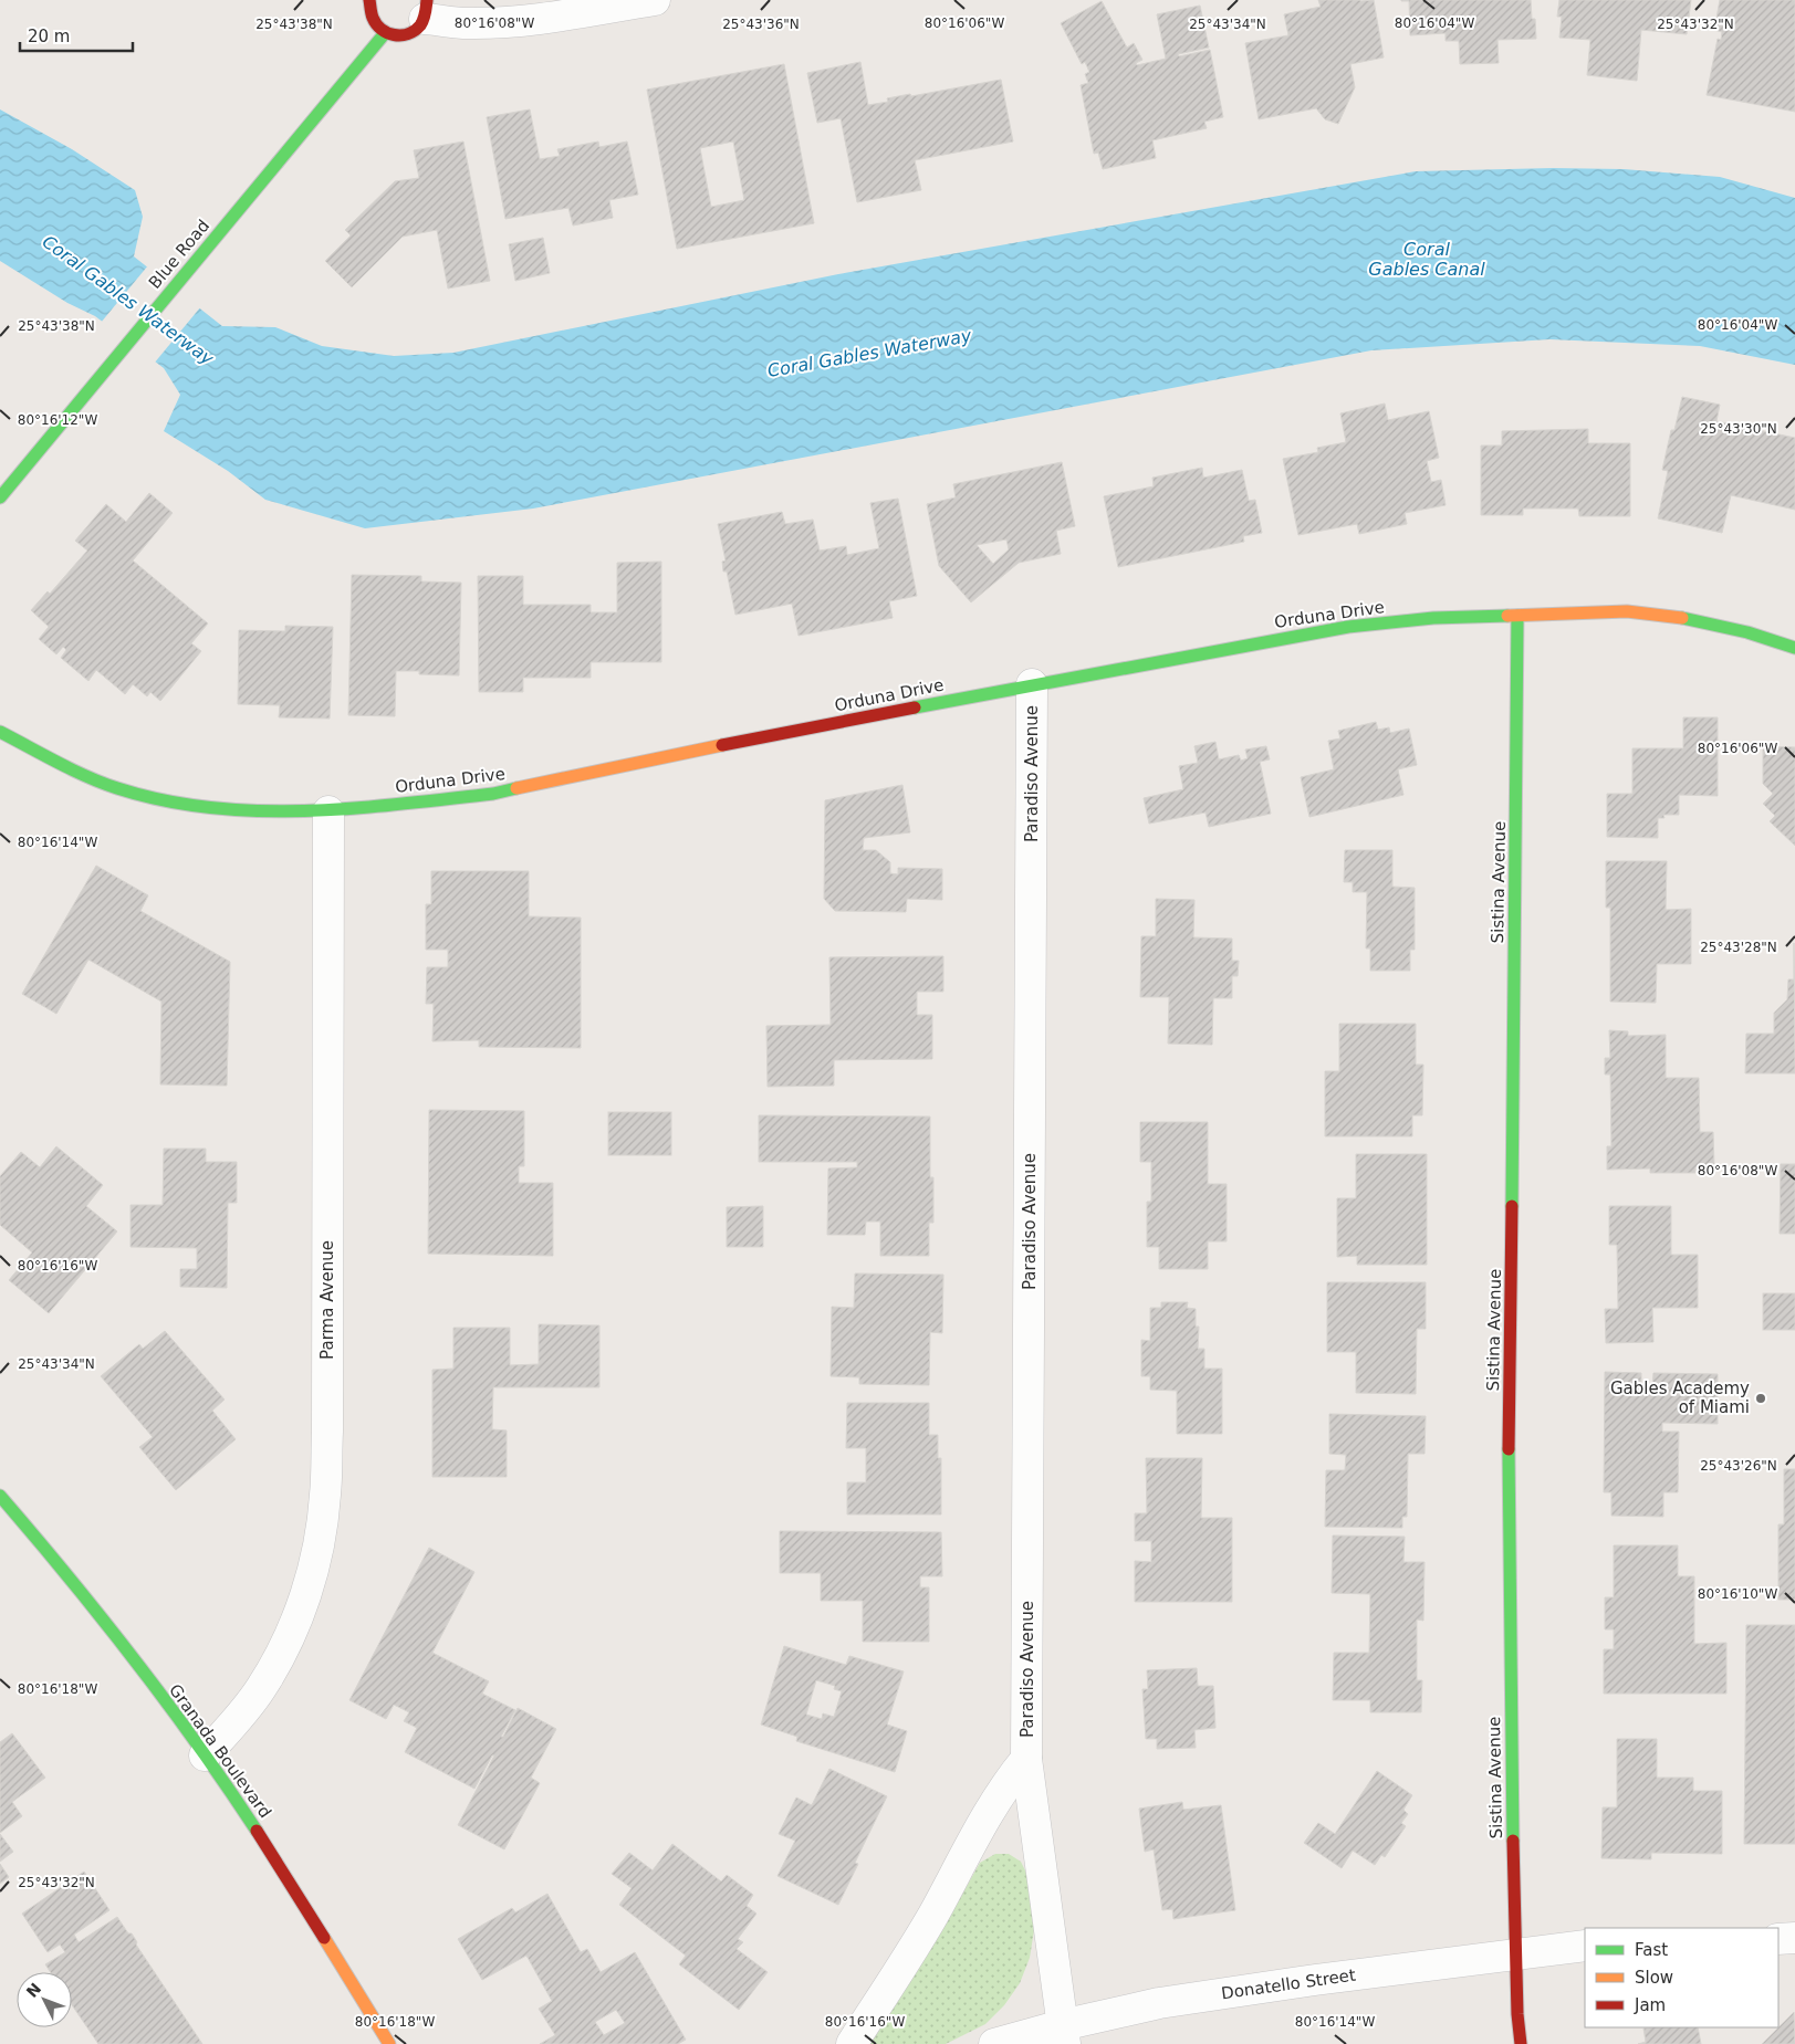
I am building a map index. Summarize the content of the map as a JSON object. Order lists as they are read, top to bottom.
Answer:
{
  "streets": {
    "street": [
      "Blue Road",
      "Orduna Drive",
      "Paradiso Avenue",
      "Sistina Avenue",
      "Parma Avenue",
      "Granada Boulevard",
      "Donatello Street"
    ]
  },
  "crossings": [
    ["Orduna Drive", "Paradiso Avenue"],
    ["Orduna Drive", "Sistina Avenue"],
    ["Orduna Drive", "Parma Avenue"],
    ["Paradiso Avenue", "Donatello Street"],
    ["Sistina Avenue", "Donatello Street"],
    ["Parma Avenue", "Granada Boulevard"]
  ],
  "water": ["Coral Gables Canal", "Coral Gables Waterway"],
  "places": ["Gables Academy of Miami"],
  "legend": ["Fast", "Slow", "Jam"],
  "scale_bar": "20 m",
  "north": "top left",
  "coordinates": [
    "80°16'08\"W",
    "80°16'06\"W",
    "80°16'04\"W",
    "25°43'38\"N",
    "25°43'36\"N",
    "25°43'34\"N",
    "25°43'32\"N",
    "80°16'12\"W",
    "25°43'30\"N",
    "80°16'14\"W",
    "25°43'28\"N",
    "80°16'16\"W",
    "25°43'26\"N",
    "80°16'10\"W",
    "80°16'18\"W"
  ]
}
